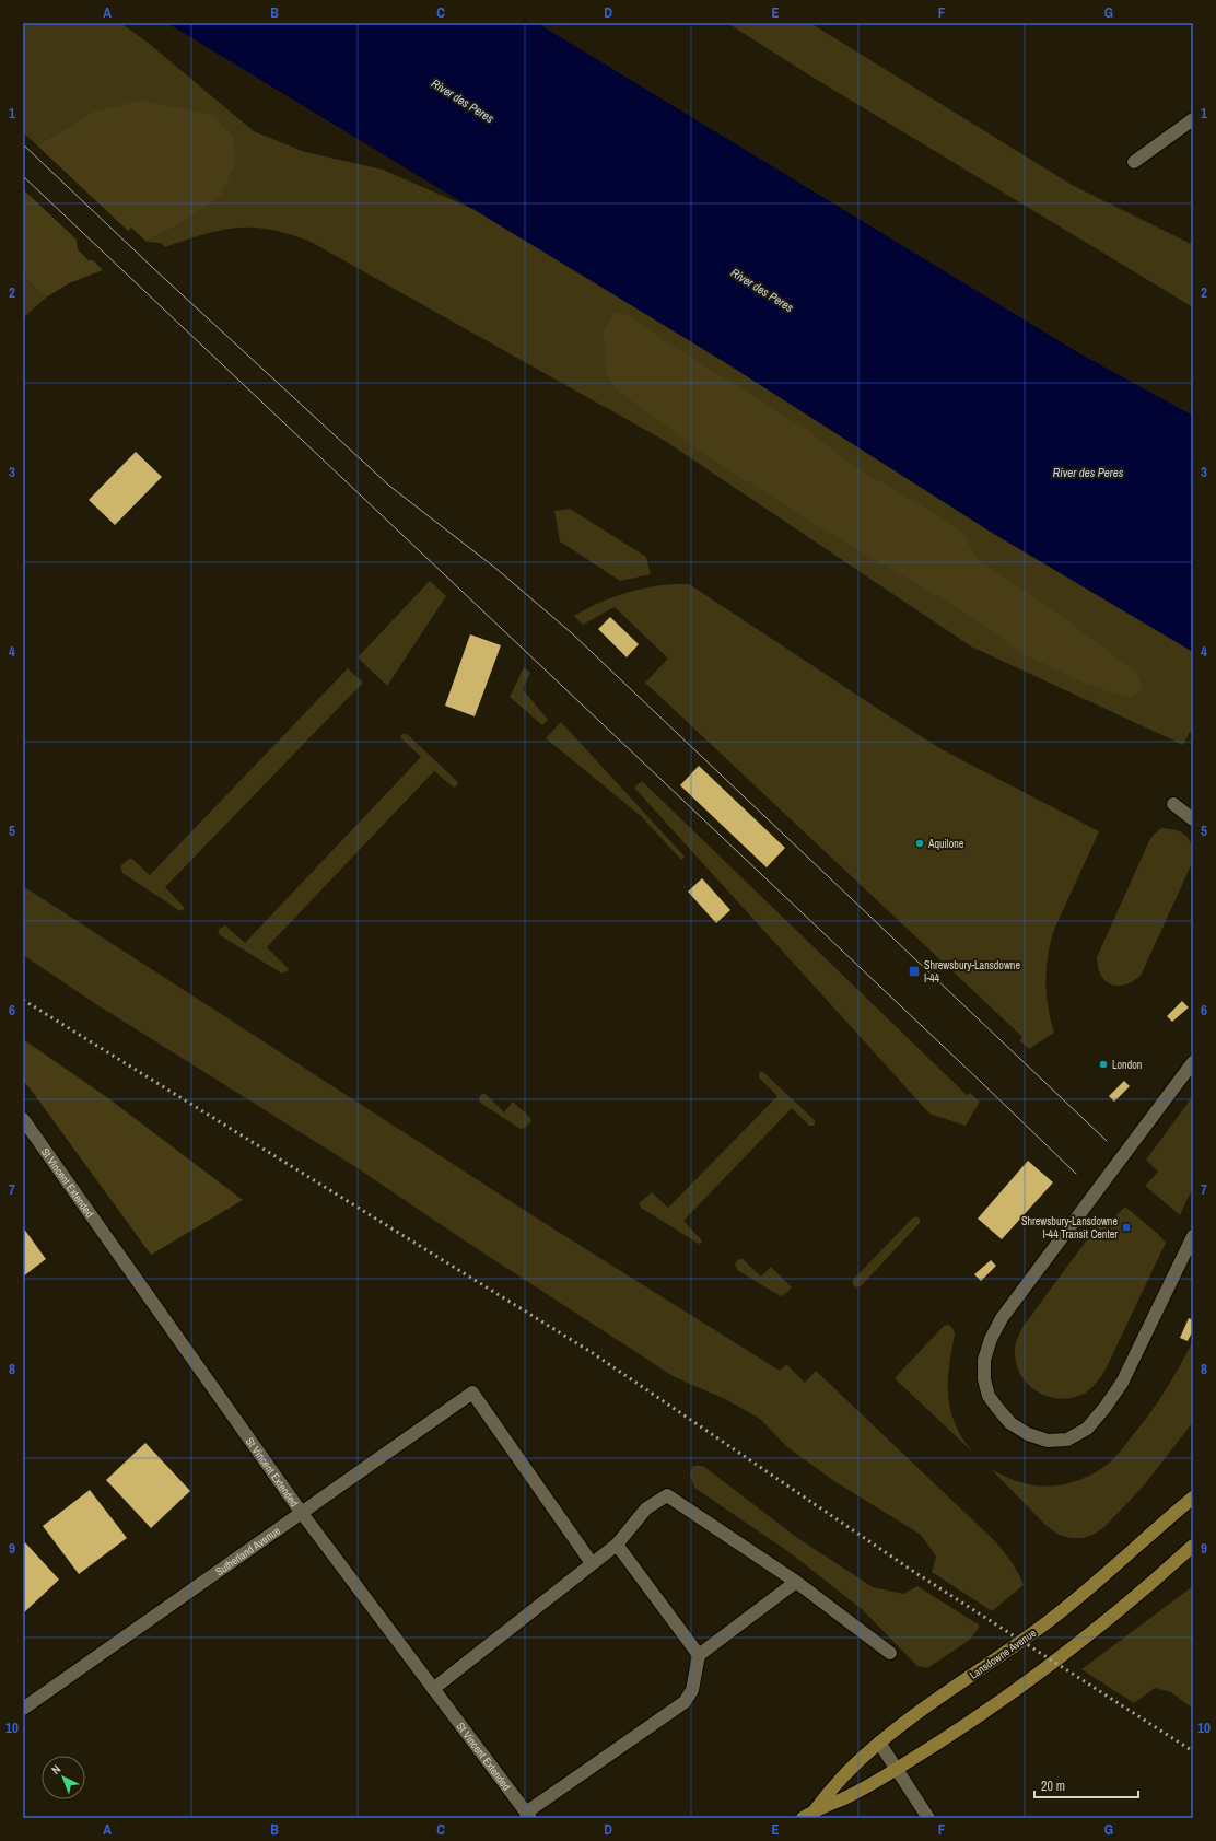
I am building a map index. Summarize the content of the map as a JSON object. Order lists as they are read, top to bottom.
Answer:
{
  "streets": {
    "main road": ["Lansdowne Avenue"],
    "street": ["St Vincent Extended", "Sutherland Avenue"]
  },
  "crossings": [
    ["St Vincent Extended", "Sutherland Avenue"]
  ],
  "water": ["River des Peres"],
  "places": {
    "other": ["Aquilone", "London"],
    "transit": ["Shrewsbury-Lansdowne I-44", "Shrewsbury-Lansdowne I-44 Transit Center"]
  },
  "scale_bar": "20 m",
  "north": "top left",
  "grid": {
    "columns": [
      "A",
      "B",
      "C",
      "D",
      "E",
      "F",
      "G"
    ],
    "rows": [
      "1",
      "2",
      "3",
      "4",
      "5",
      "6",
      "7",
      "8",
      "9",
      "10"
    ]
  }
}
